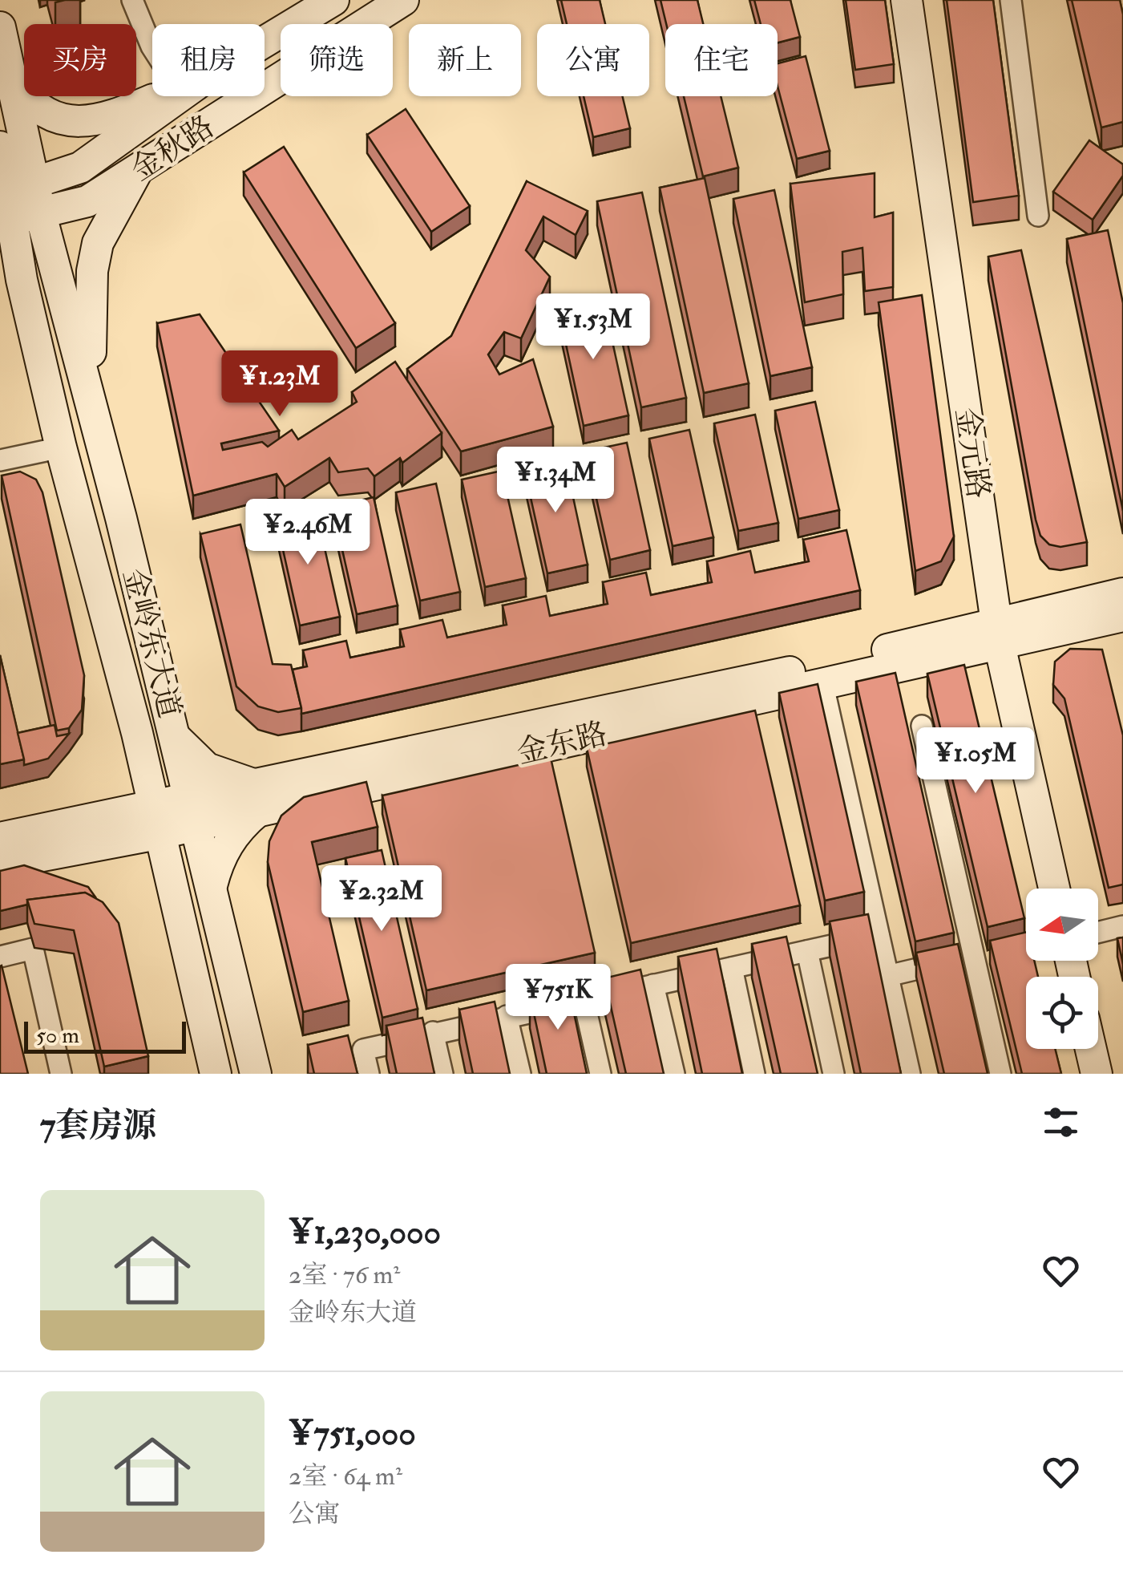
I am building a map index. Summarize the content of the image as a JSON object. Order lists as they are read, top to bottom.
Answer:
{
  "streets": {
    "main road": [
      "金秋路",
      "金元路",
      "金岭东大道",
      "金东路"
    ]
  },
  "crossings": [
    ["金秋路", "金岭东大道"],
    ["金元路", "金东路"],
    ["金岭东大道", "金东路"]
  ],
  "scale_bar": "50 m",
  "north": "left",
  "page": {
    "chip": [
      "买房",
      "租房",
      "筛选",
      "新上",
      "公寓",
      "住宅"
    ],
    "price": [
      "¥1.53M",
      "¥1.23M",
      "¥1.34M",
      "¥2.46M",
      "¥1.05M",
      "¥2.32M",
      "¥751K"
    ],
    "scale": "50 m",
    "heading": "7套房源",
    "list": [
      {
        "name": "¥1,230,000",
        "note": "2室 · 76 m² · 金岭东大道"
      },
      {
        "name": "¥751,000",
        "note": "2室 · 64 m² · 公寓"
      }
    ]
  }
}
